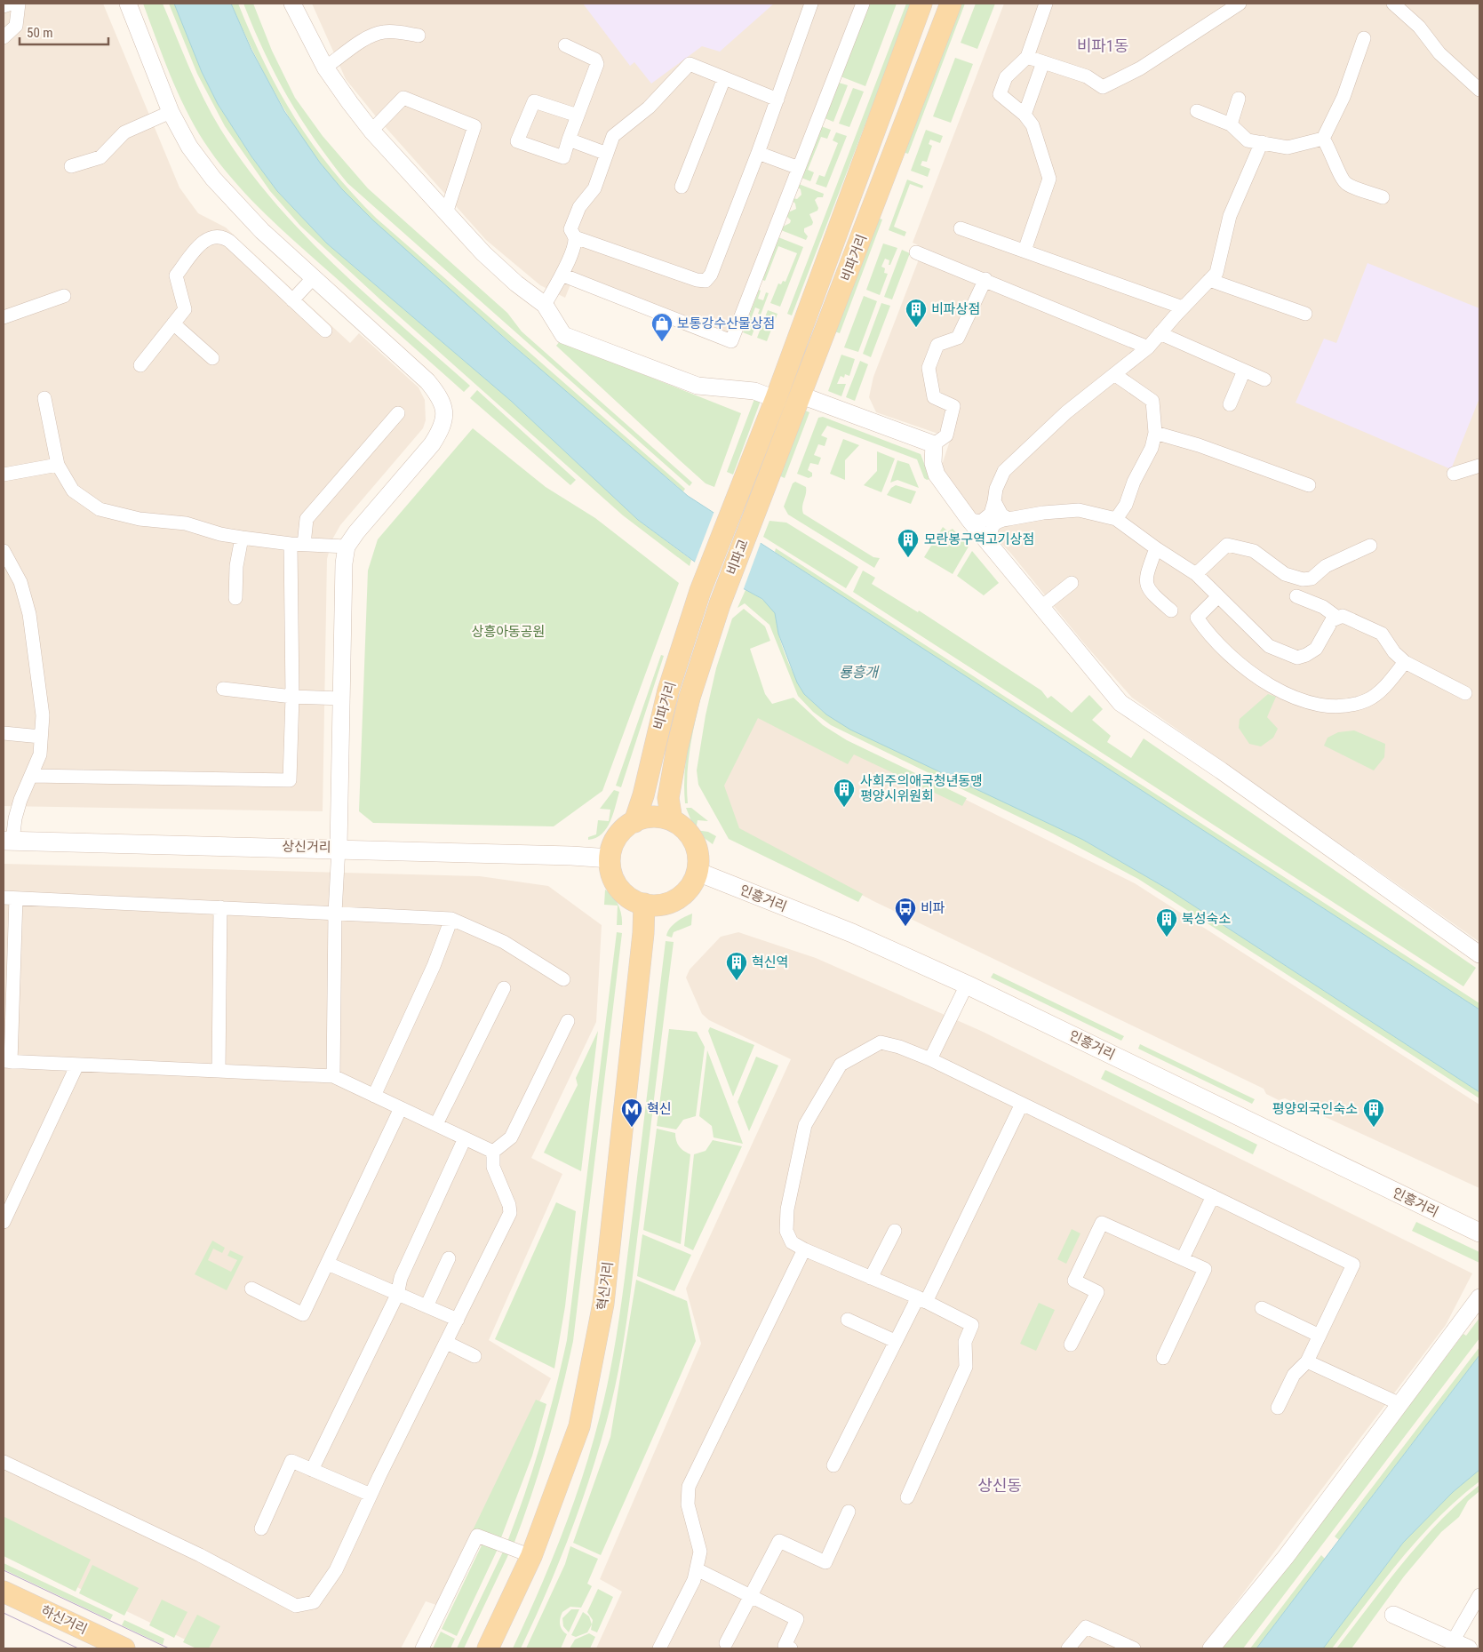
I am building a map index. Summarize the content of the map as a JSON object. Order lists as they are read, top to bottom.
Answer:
{
  "streets": {
    "main road": [
      "비파거리",
      "비파교",
      "상신거리",
      "인흥거리",
      "혁신거리",
      "하신거리"
    ]
  },
  "crossings": [
    ["비파거리", "비파교"],
    ["비파거리", "상신거리"],
    ["비파거리", "인흥거리"],
    ["비파거리", "혁신거리"],
    ["상신거리", "인흥거리"],
    ["상신거리", "혁신거리"],
    ["인흥거리", "혁신거리"]
  ],
  "districts": ["비파1동", "상신동"],
  "water": ["룡흥개"],
  "parks": ["상흥아동공원"],
  "places": {
    "building": [
      "비파상점",
      "모란봉구역고기상점",
      "사회주의애국청년동맹 평양시위원회",
      "북성숙소",
      "혁신역",
      "평양외국인숙소"
    ],
    "shop": ["보통강수산물상점"],
    "bus stop": ["비파"],
    "metro station": ["혁신"]
  },
  "scale_bar": "50 m"
}
